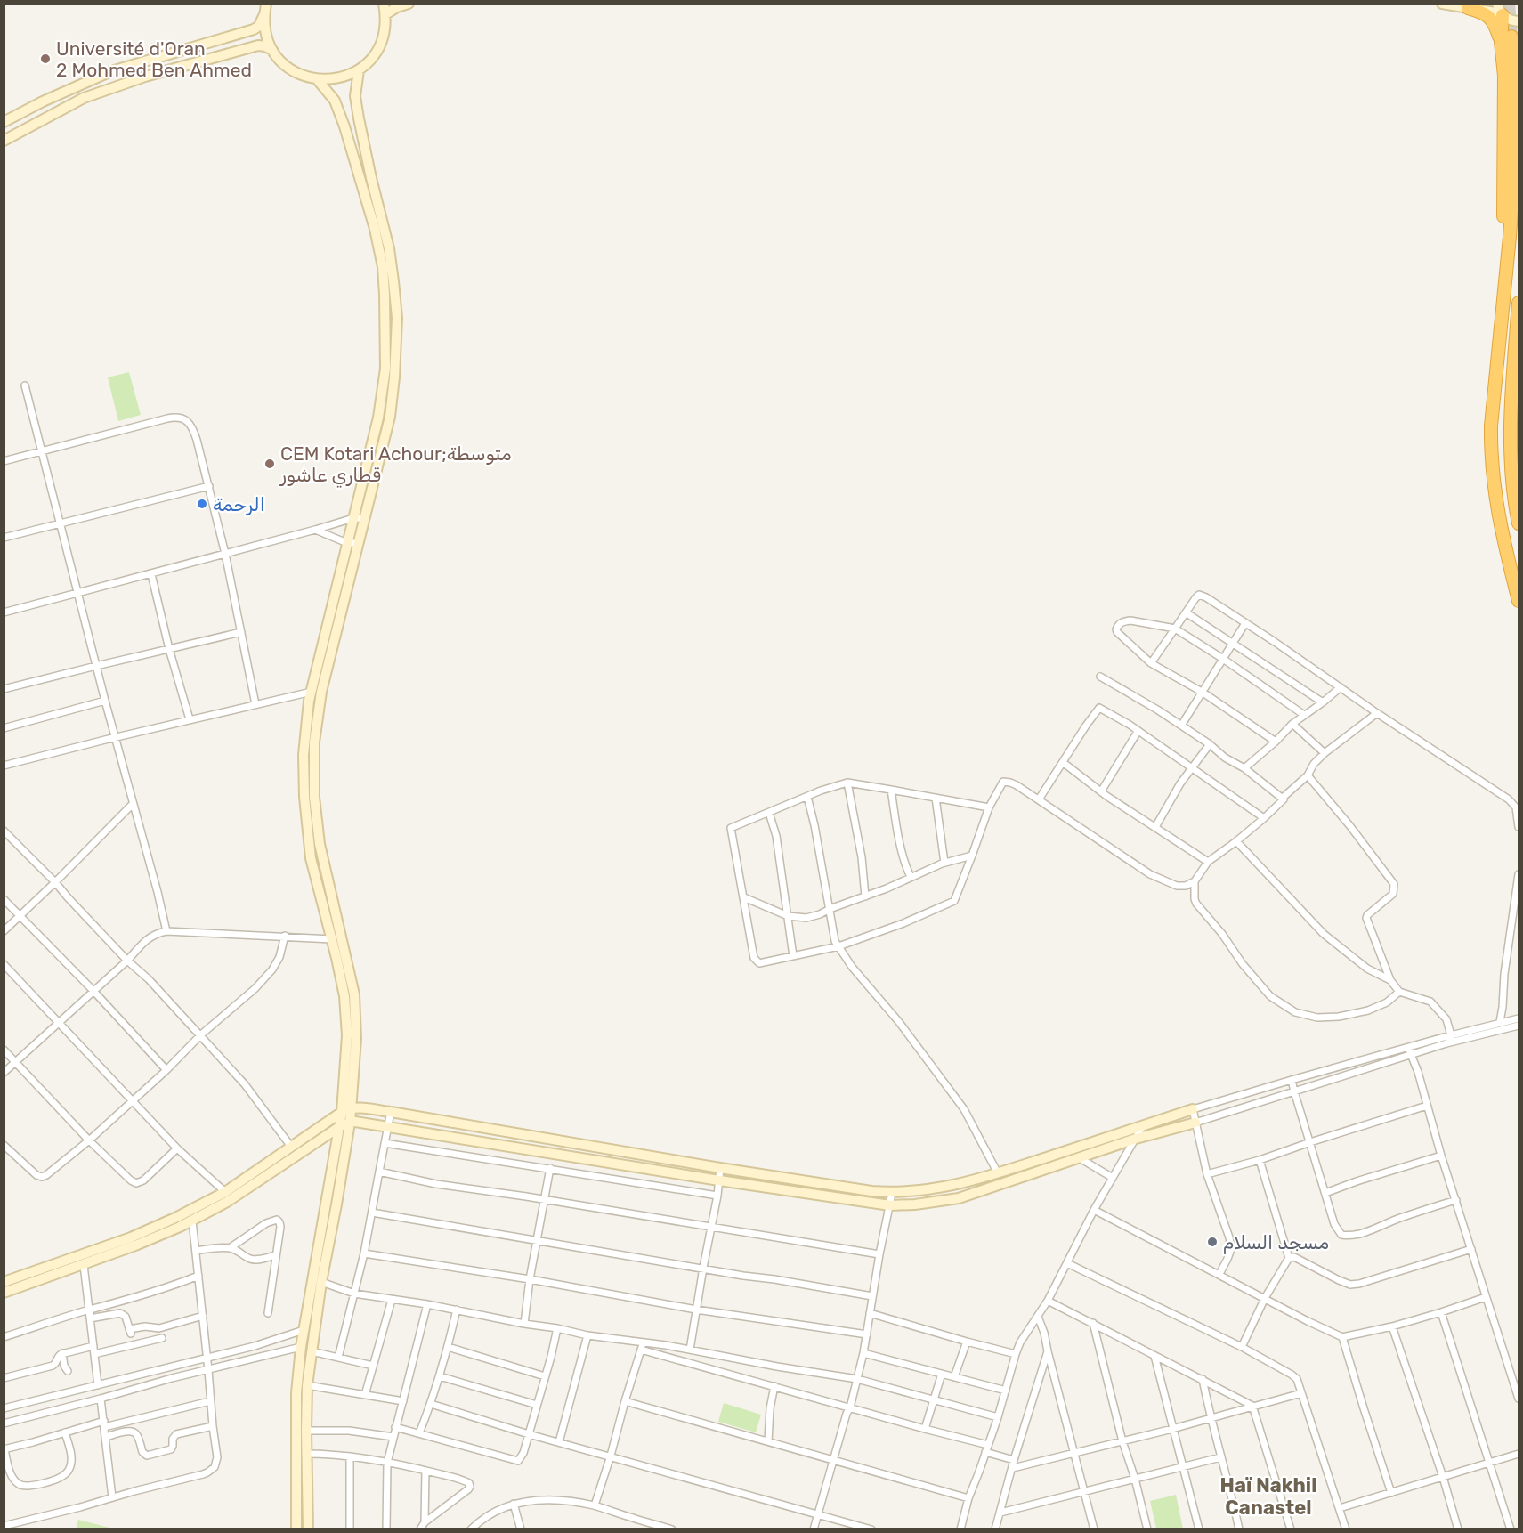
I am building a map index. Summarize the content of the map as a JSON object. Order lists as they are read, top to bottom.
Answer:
{
  "districts": ["Haï Nakhil Canastel"],
  "places": [
    "Université d'Oran 2 Mohmed Ben Ahmed",
    "CEM Kotari Achour;متوسطة قطاري عاشور",
    "الرحمة",
    "مسجد السلام"
  ]
}
